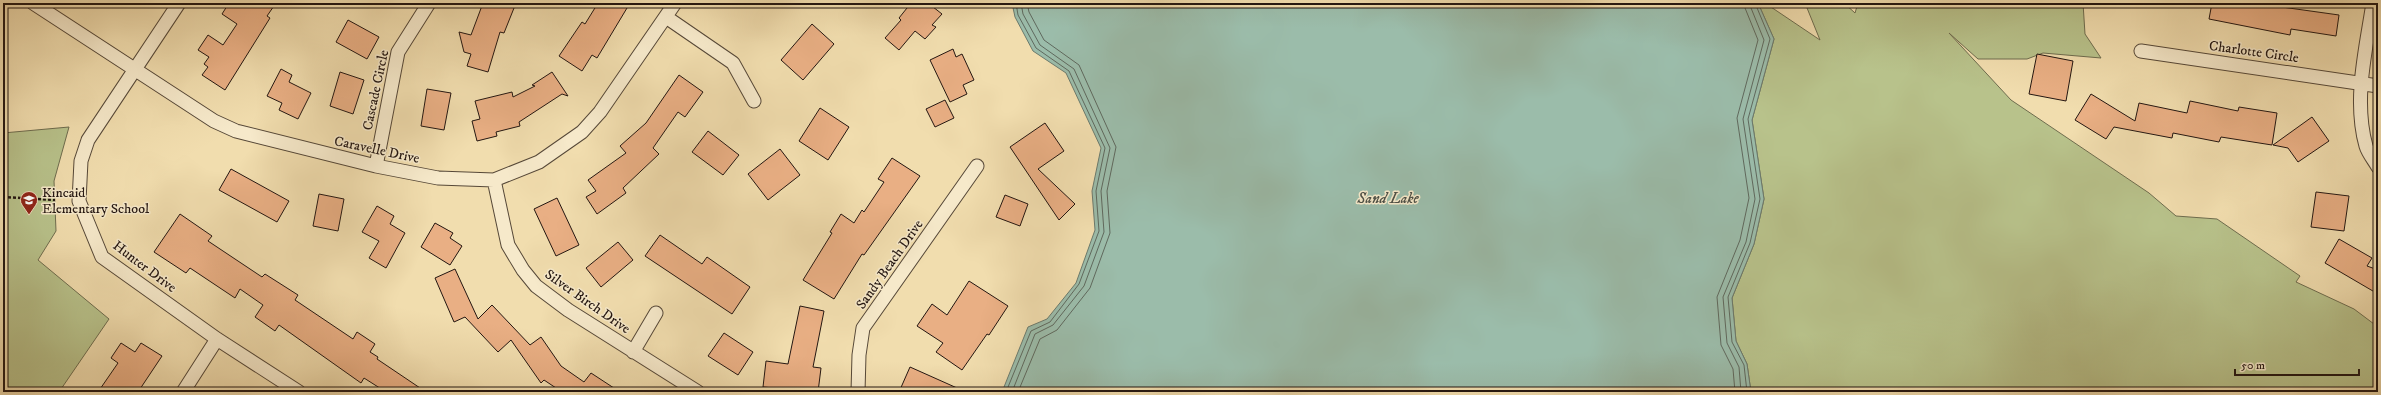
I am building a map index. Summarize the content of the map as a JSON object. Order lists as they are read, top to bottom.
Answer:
{
  "streets": {
    "street": [
      "Charlotte Circle",
      "Cascade Circle",
      "Caravelle Drive",
      "Sandy Beach Drive",
      "Hunter Drive",
      "Silver Birch Drive"
    ]
  },
  "crossings": [
    ["Cascade Circle", "Caravelle Drive"],
    ["Caravelle Drive", "Hunter Drive"],
    ["Caravelle Drive", "Silver Birch Drive"]
  ],
  "water": ["Sand Lake"],
  "places": {
    "school or university": ["Kincaid Elementary School"]
  },
  "scale_bar": "50 m"
}
